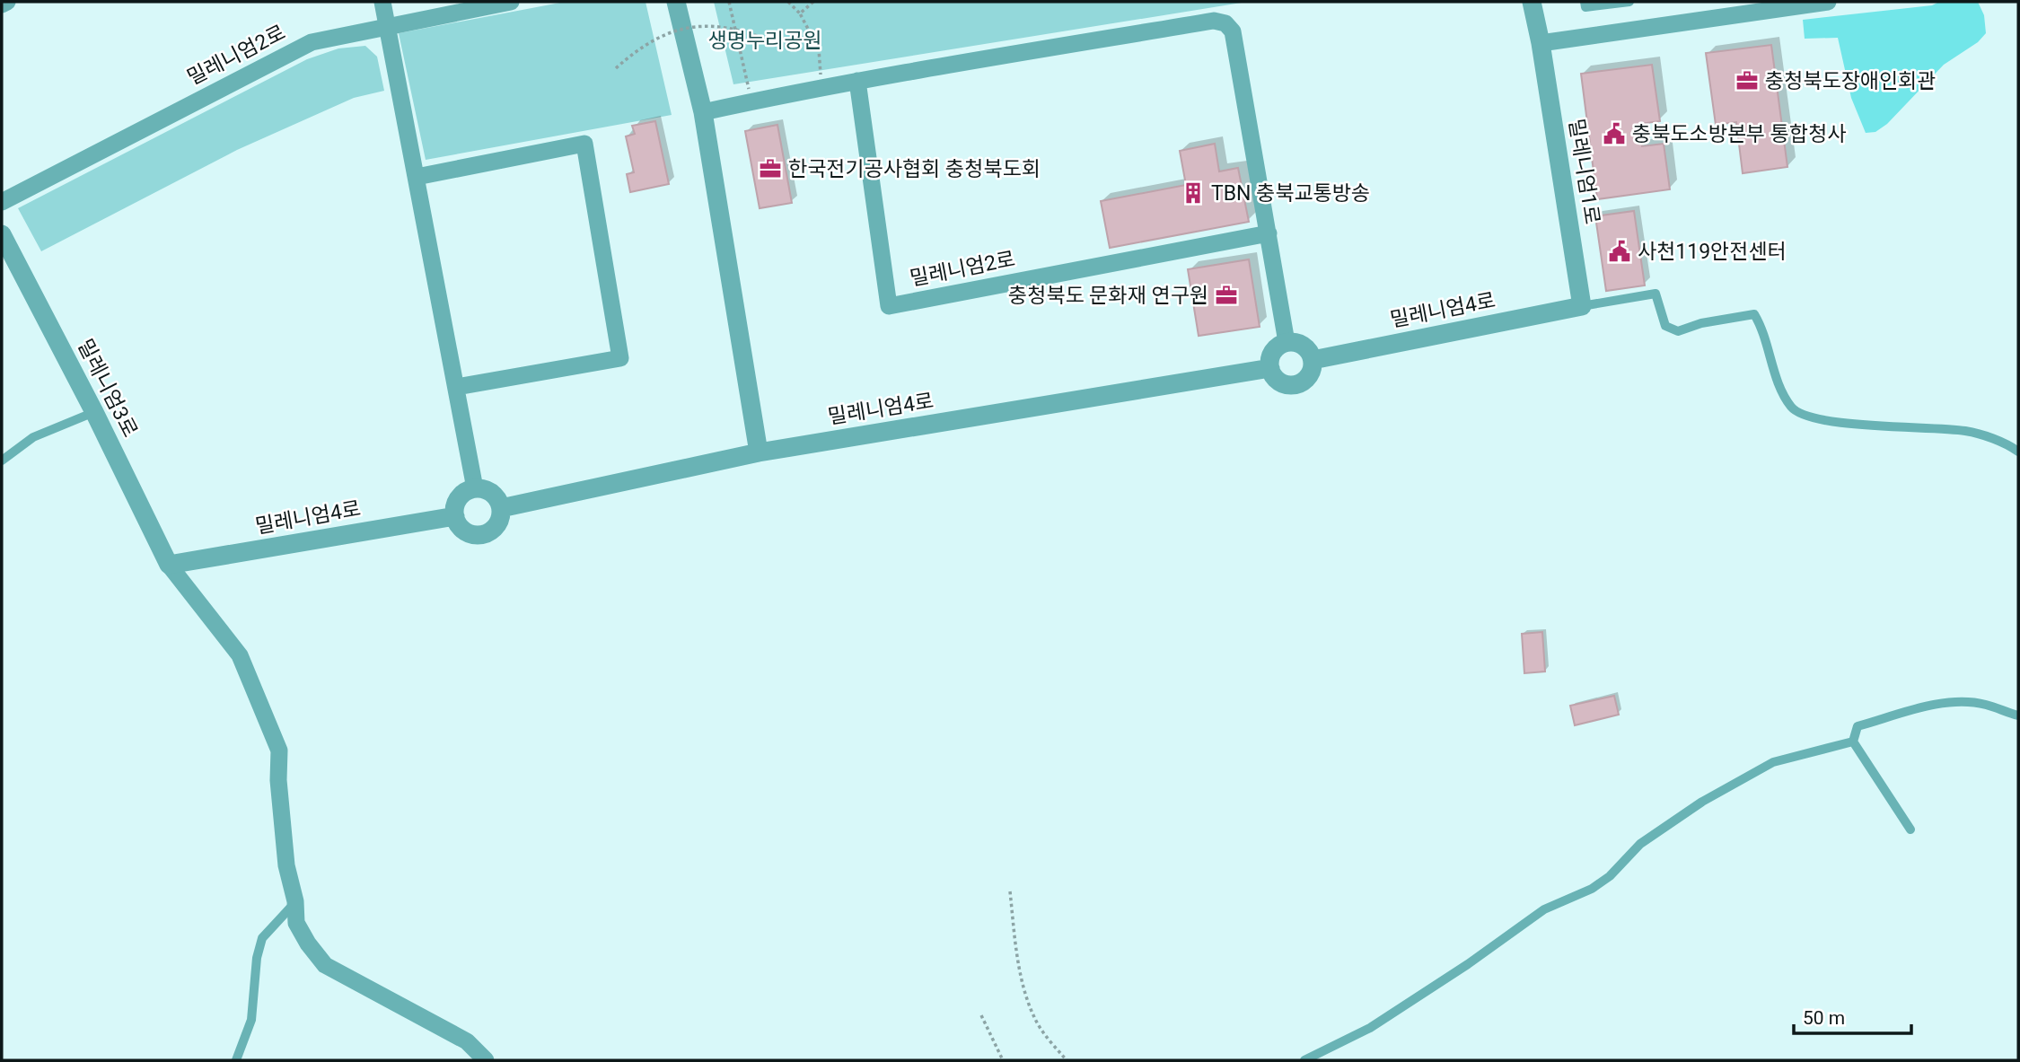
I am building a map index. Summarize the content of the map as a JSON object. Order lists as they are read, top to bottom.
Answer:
{
  "streets": {
    "street": [
      "밀레니엄2로",
      "밀레니엄1로",
      "밀레니엄4로",
      "밀레니엄3로"
    ]
  },
  "crossings": [
    ["밀레니엄1로", "밀레니엄4로"],
    ["밀레니엄4로", "밀레니엄3로"]
  ],
  "parks": ["생명누리공원"],
  "places": {
    "office": ["충청북도장애인회관", "한국전기공사협회 충청북도회", "충청북도 문화재 연구원"],
    "public building": ["충북도소방본부 통합청사", "사천119안전센터"],
    "building": ["TBN 충북교통방송"]
  },
  "scale_bar": "50 m"
}
